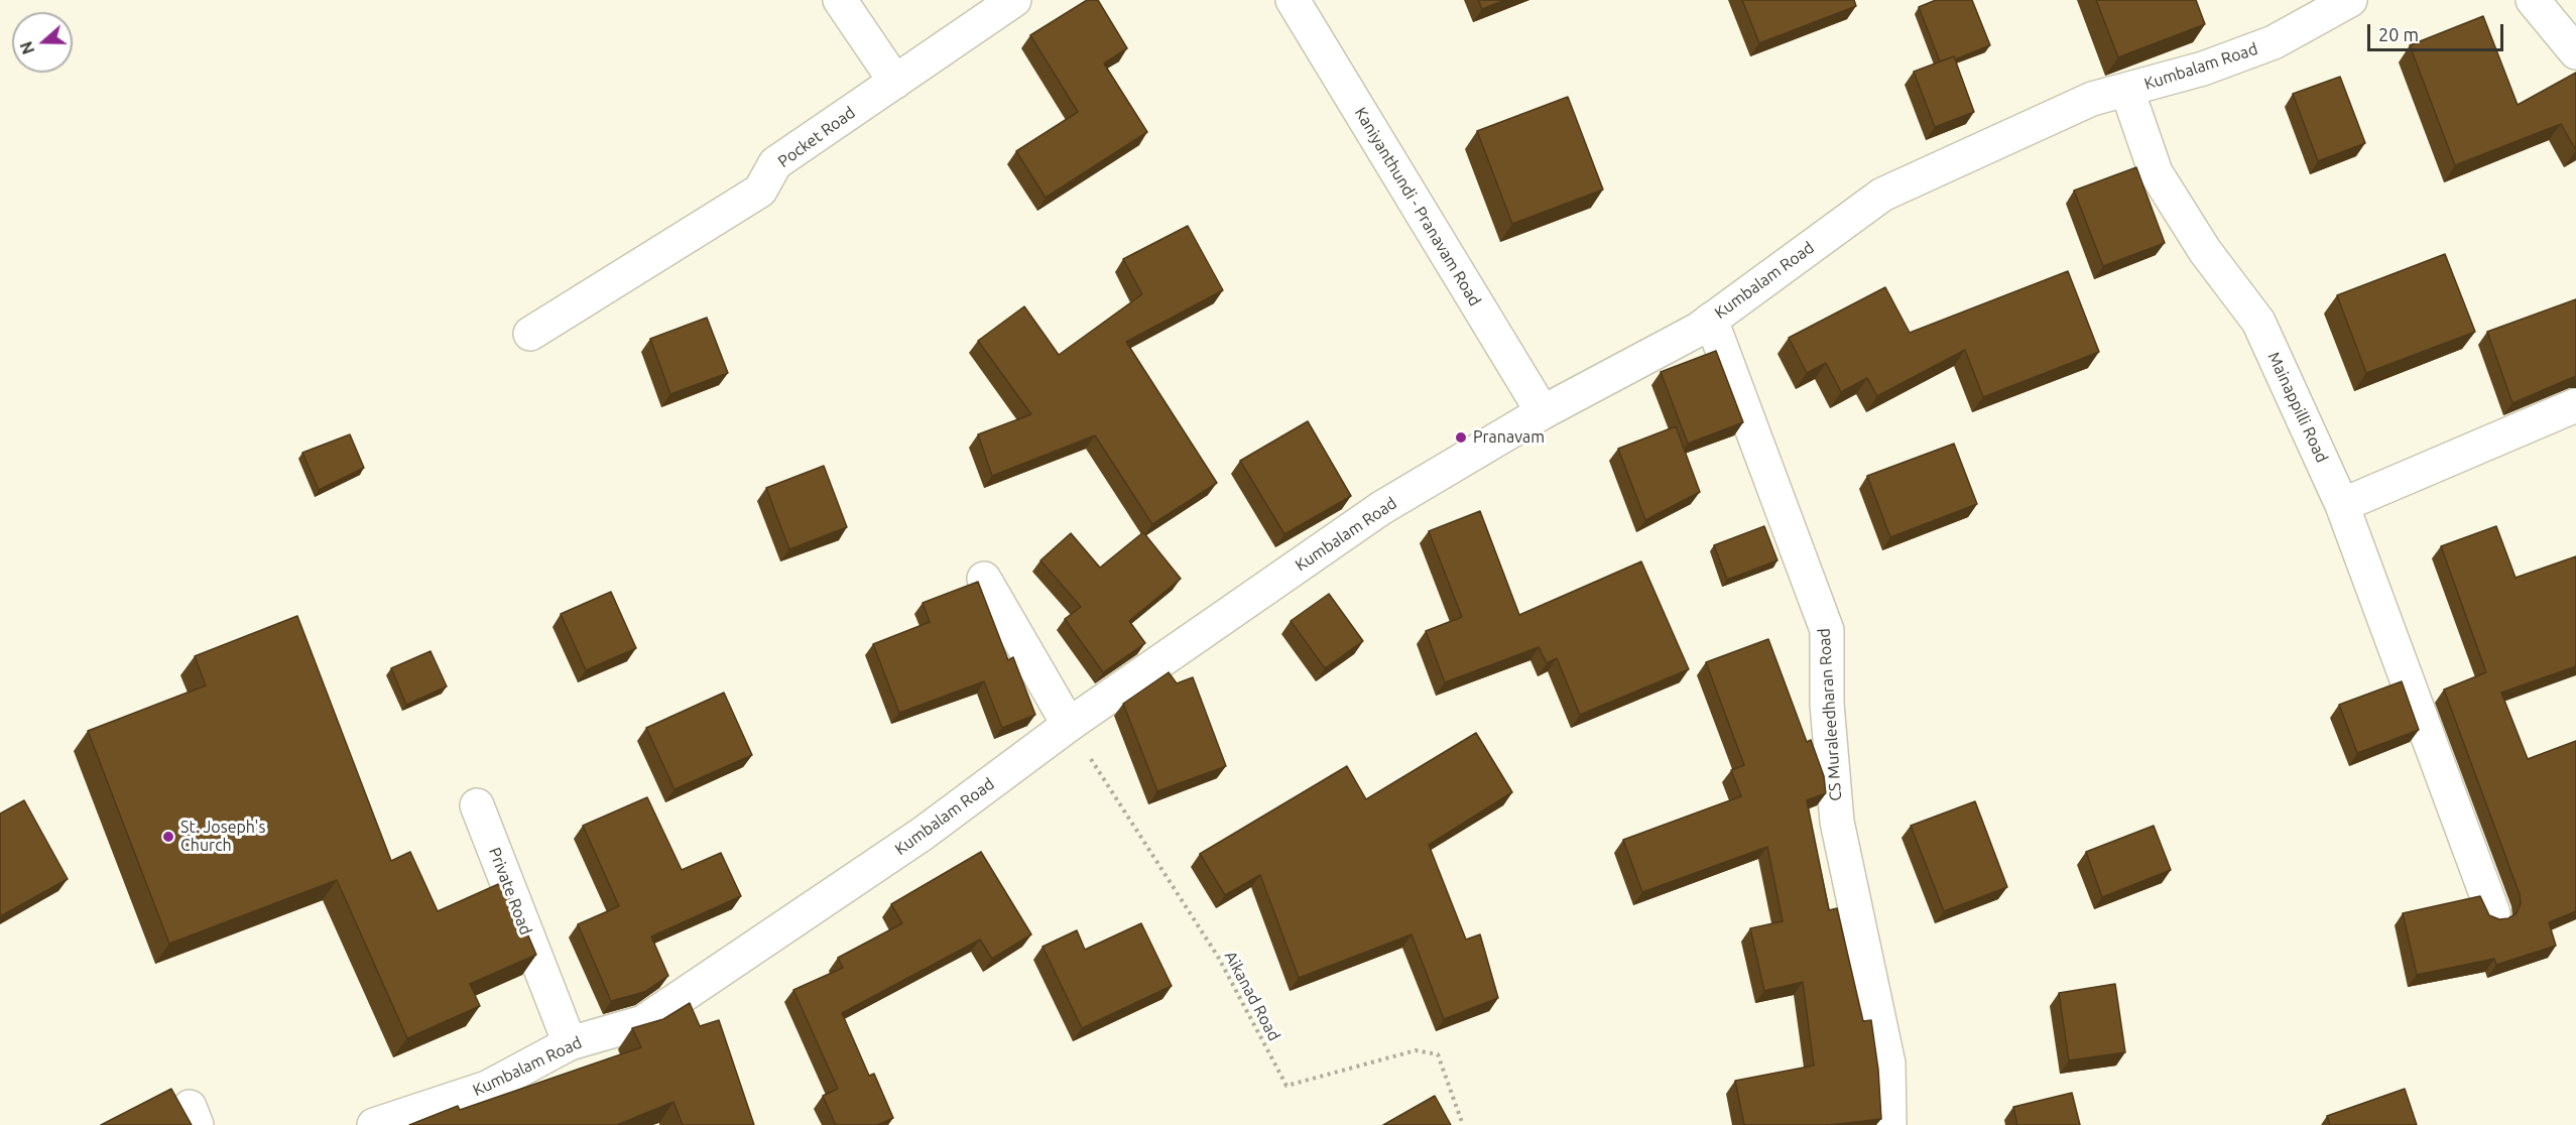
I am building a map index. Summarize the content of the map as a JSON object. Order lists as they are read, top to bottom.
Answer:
{
  "streets": {
    "street": [
      "Kumbalam Road",
      "Pocket Road",
      "Kaniyanthundi - Pranavam Road",
      "Mainappilli Road",
      "CS Muraleedharan Road",
      "Private Road"
    ],
    "path": ["Aikanad Road"]
  },
  "crossings": [
    ["Kumbalam Road", "Kaniyanthundi - Pranavam Road"],
    ["Kumbalam Road", "Mainappilli Road"],
    ["Kumbalam Road", "CS Muraleedharan Road"],
    ["Kumbalam Road", "Private Road"],
    ["Kumbalam Road", "Aikanad Road"]
  ],
  "places": ["Pranavam", "St. Joseph's Church"],
  "scale_bar": "20 m",
  "north": "left"
}
